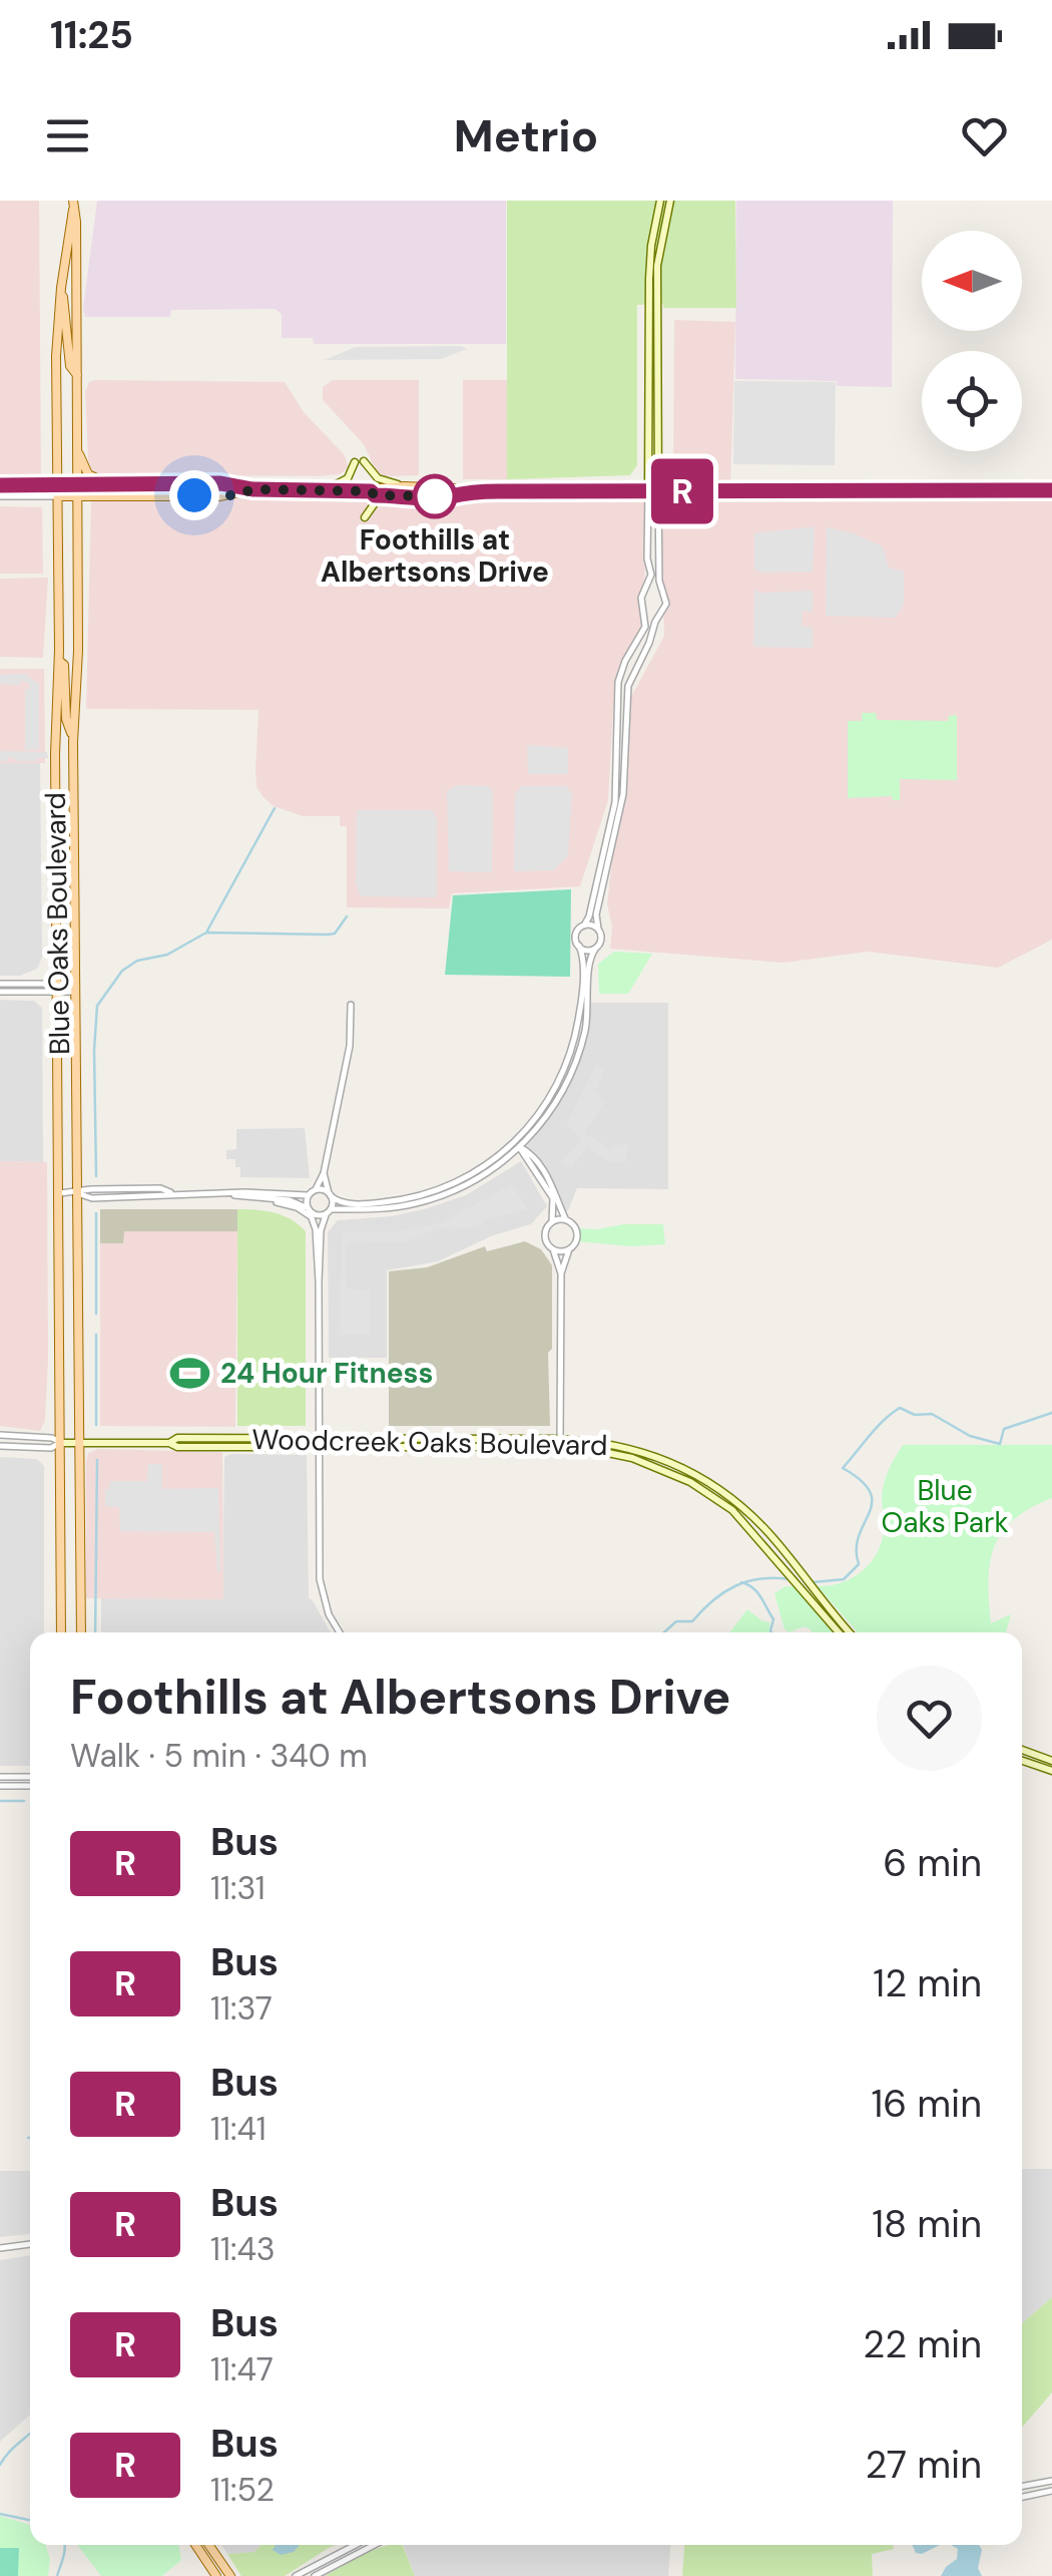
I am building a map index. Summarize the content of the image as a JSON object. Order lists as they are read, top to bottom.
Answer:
{
  "streets": {
    "main road": ["Blue Oaks Boulevard", "Woodcreek Oaks Boulevard"]
  },
  "crossings": [
    ["Blue Oaks Boulevard", "Woodcreek Oaks Boulevard"]
  ],
  "parks": ["Blue Oaks Park"],
  "places": {
    "other": ["Foothills at Albertsons Drive"],
    "sports": ["24 Hour Fitness"]
  },
  "lines": ["bus line R"],
  "north": "left",
  "page": {
    "status": "11:25",
    "header": "Metrio",
    "on_map": "R",
    "heading": ["Foothills at Albertsons Drive", "Walk · 5 min · 340 m"],
    "list": [
      {
        "mark": "R",
        "name": "Bus",
        "note": "11:31",
        "value": "6 min"
      },
      {
        "mark": "R",
        "name": "Bus",
        "note": "11:37",
        "value": "12 min"
      },
      {
        "mark": "R",
        "name": "Bus",
        "note": "11:41",
        "value": "16 min"
      },
      {
        "mark": "R",
        "name": "Bus",
        "note": "11:43",
        "value": "18 min"
      },
      {
        "mark": "R",
        "name": "Bus",
        "note": "11:47",
        "value": "22 min"
      },
      {
        "mark": "R",
        "name": "Bus",
        "note": "11:52",
        "value": "27 min"
      }
    ]
  }
}
